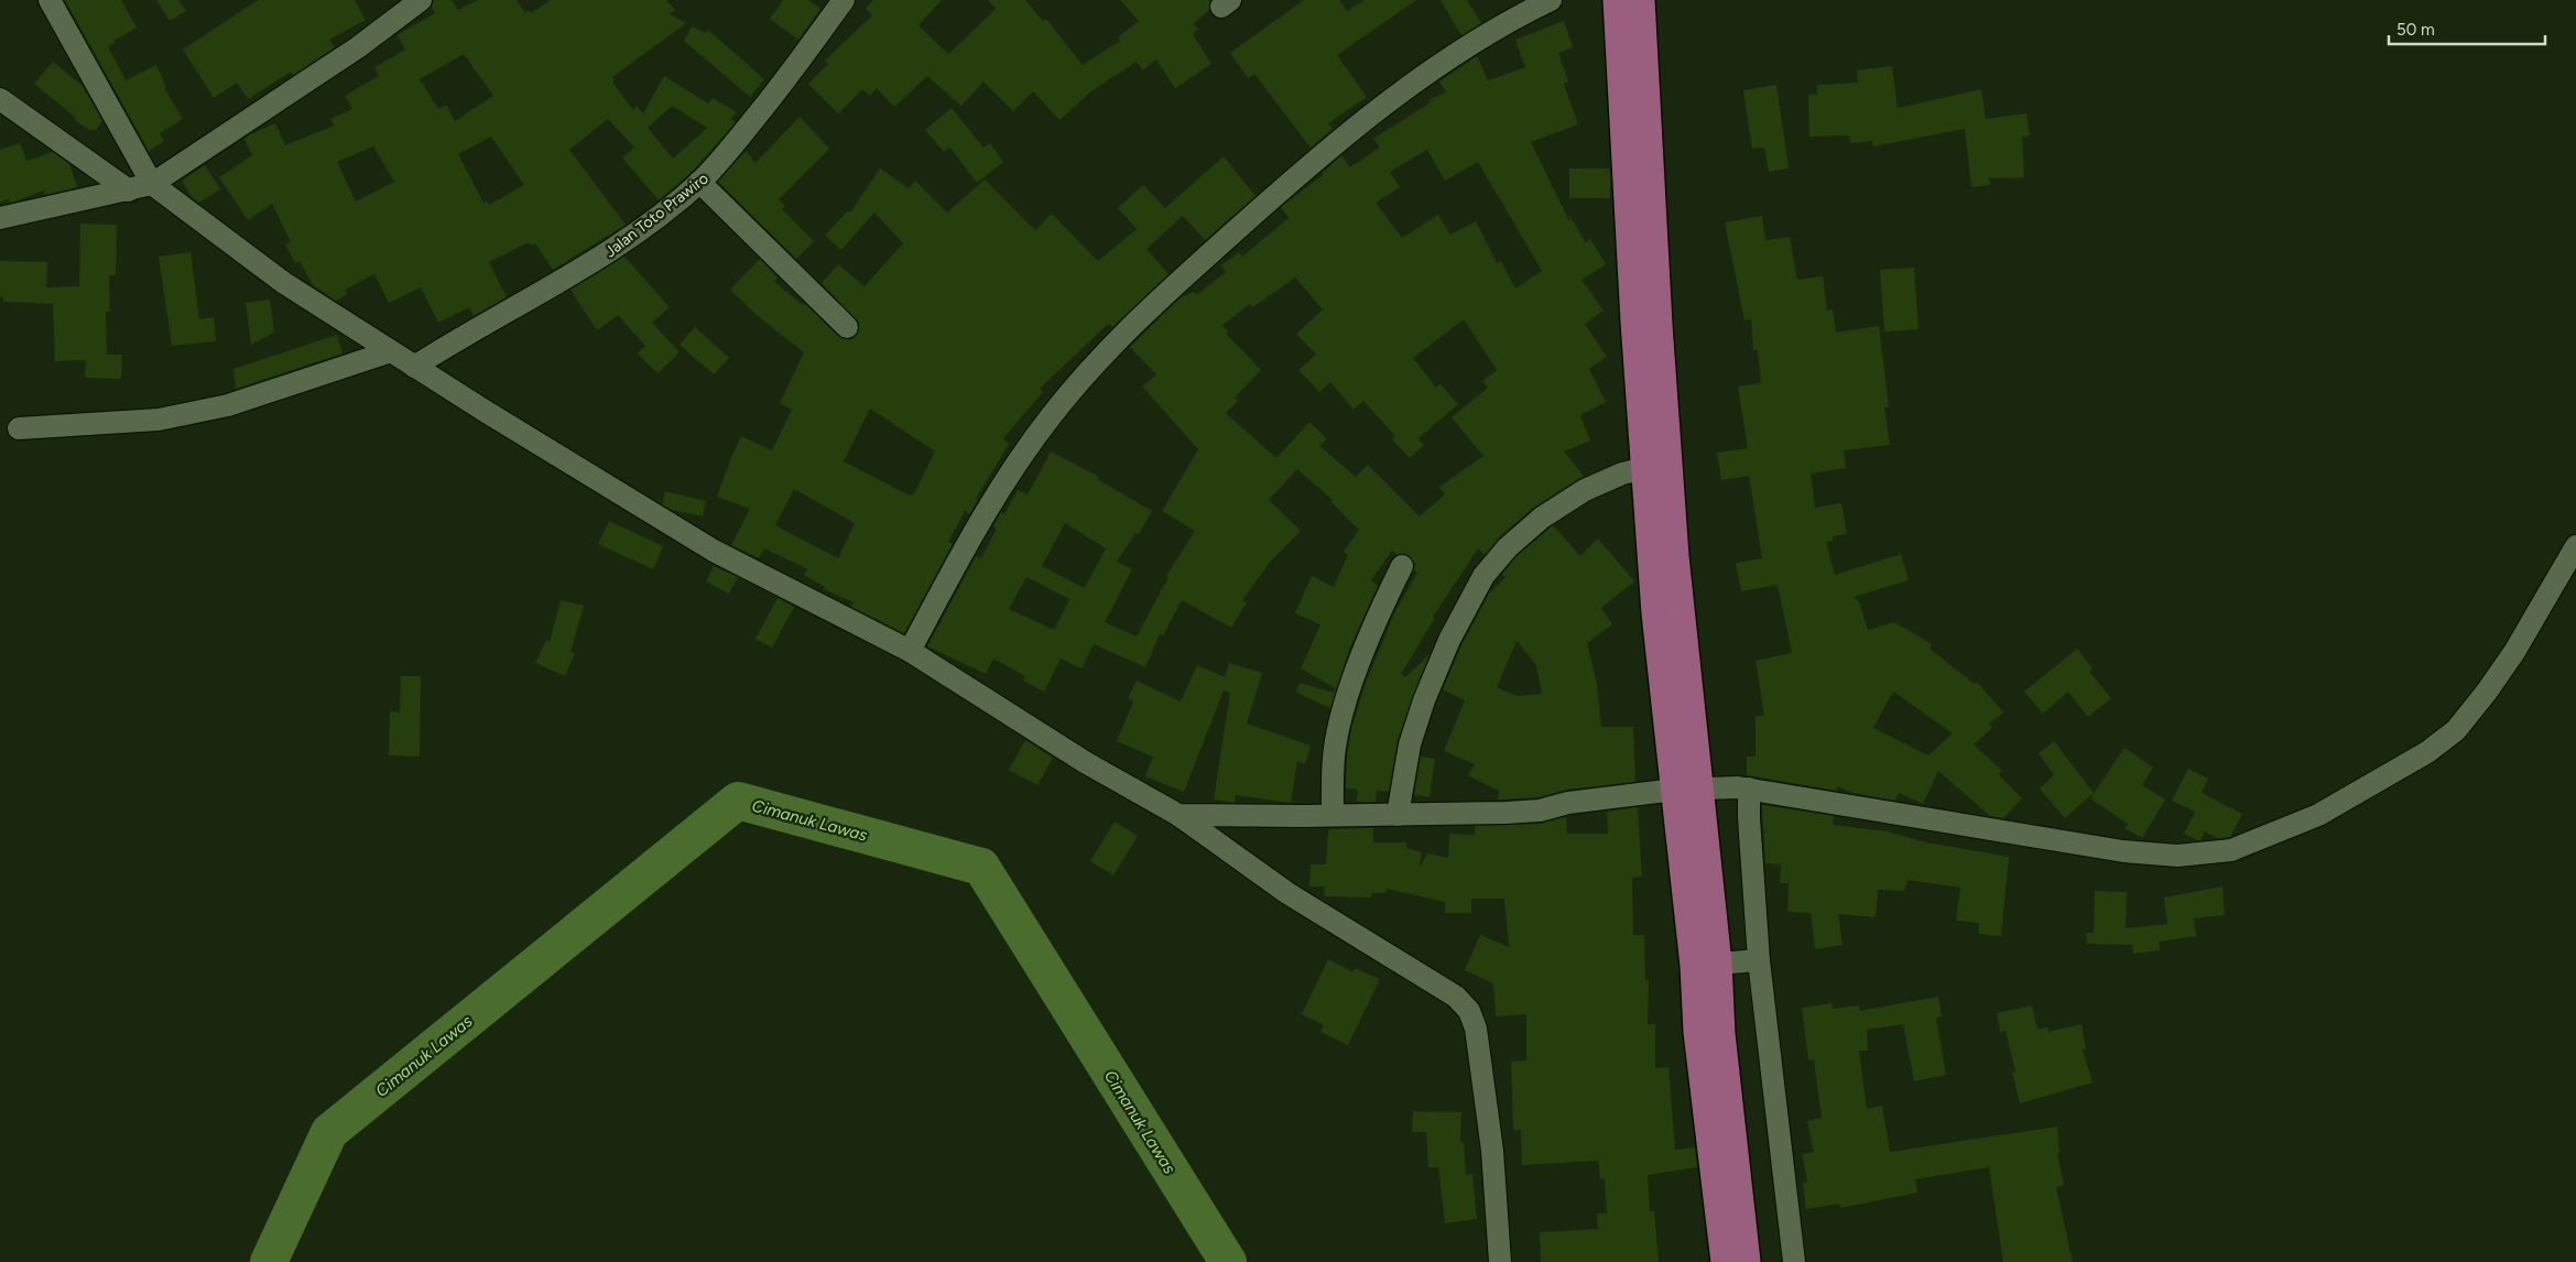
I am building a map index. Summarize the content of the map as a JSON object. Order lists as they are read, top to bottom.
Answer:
{
  "streets": {
    "street": ["Jalan Toto Prawiro"]
  },
  "water": ["Cimanuk Lawas"],
  "scale_bar": "50 m"
}
